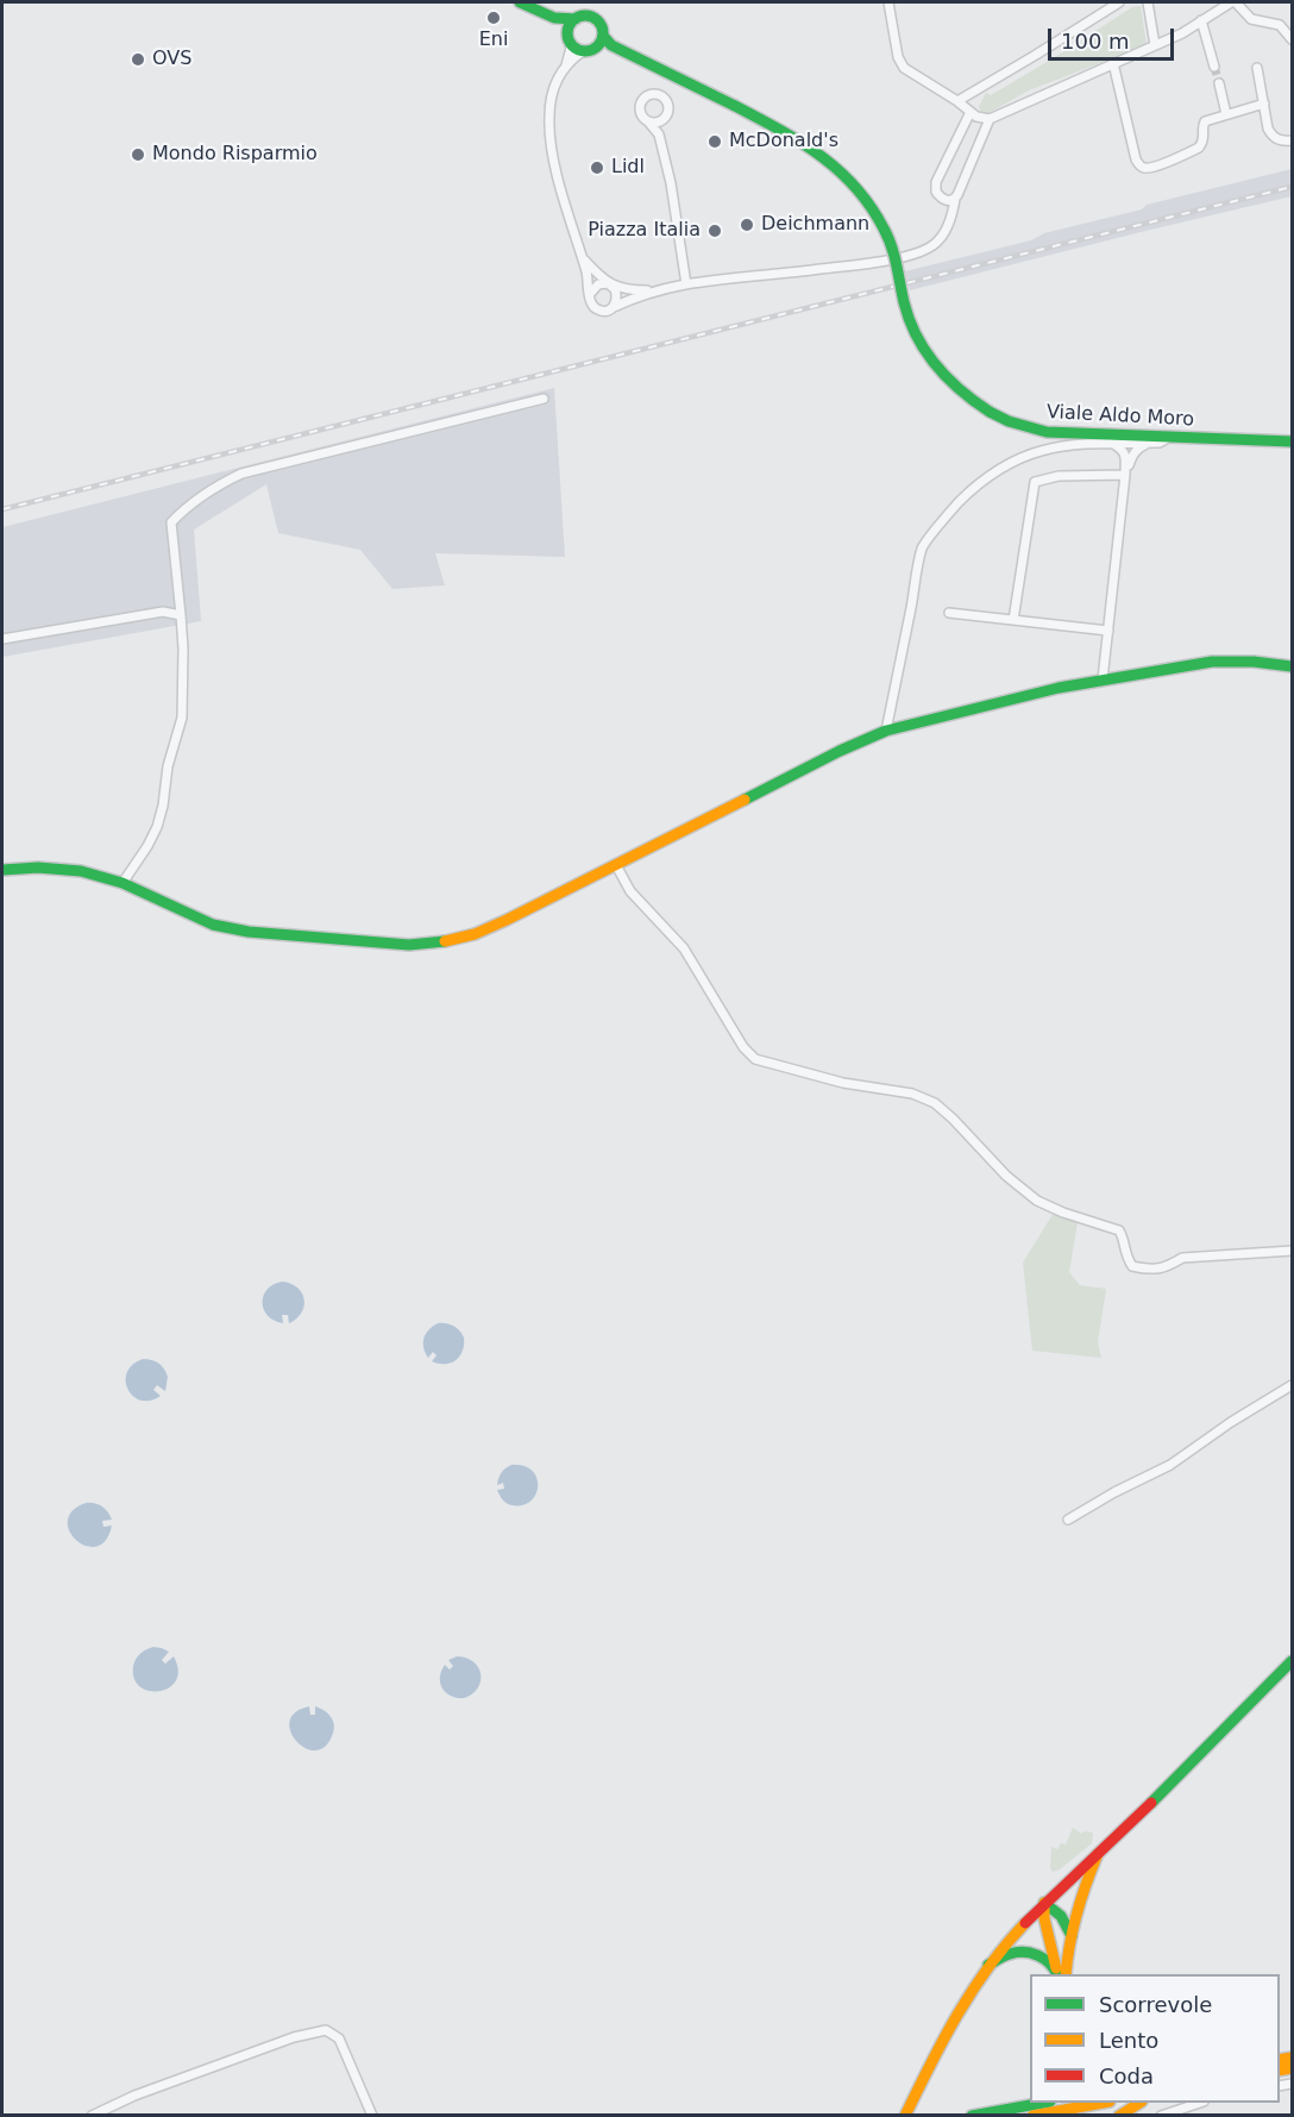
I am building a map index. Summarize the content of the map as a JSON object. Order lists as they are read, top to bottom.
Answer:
{
  "streets": {
    "main road": ["Viale Aldo Moro"]
  },
  "places": [
    "Eni",
    "OVS",
    "McDonald's",
    "Mondo Risparmio",
    "Lidl",
    "Deichmann",
    "Piazza Italia"
  ],
  "legend": ["Scorrevole", "Lento", "Coda"],
  "scale_bar": "100 m"
}
